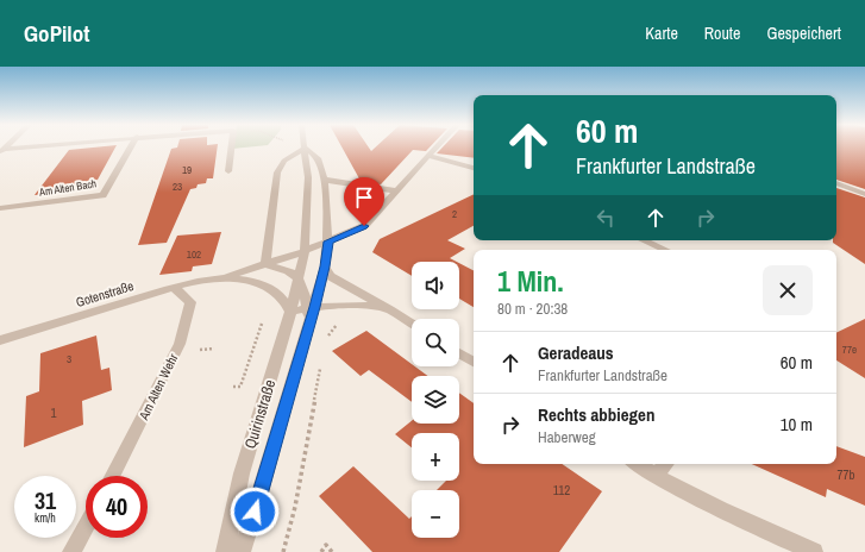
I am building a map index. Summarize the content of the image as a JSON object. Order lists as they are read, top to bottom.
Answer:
{
  "streets": {
    "street": [
      "Am Alten Bach",
      "Gotenstraße",
      "Am Alten Wehr",
      "Quirinstraße"
    ]
  },
  "crossings": [
    ["Gotenstraße", "Am Alten Wehr"],
    ["Gotenstraße", "Quirinstraße"]
  ],
  "house_numbers": [
    "19",
    "23",
    "2",
    "102",
    "77e",
    "3",
    "1",
    "77b",
    "112"
  ],
  "page": {
    "header": "GoPilot",
    "nav": ["Karte", "Route", "Gespeichert"],
    "turn": ["60 m", "Frankfurter Landstraße"],
    "heading": ["1 Min.", "80 m · 20:38"],
    "map_buttons": ["+", "−"],
    "list": [
      {
        "name": "Geradeaus",
        "note": "Frankfurter Landstraße",
        "value": "60 m"
      },
      {
        "name": "Rechts abbiegen",
        "note": "Haberweg",
        "value": "10 m"
      }
    ],
    "speed": "31 km/h",
    "limit": "40"
  }
}
